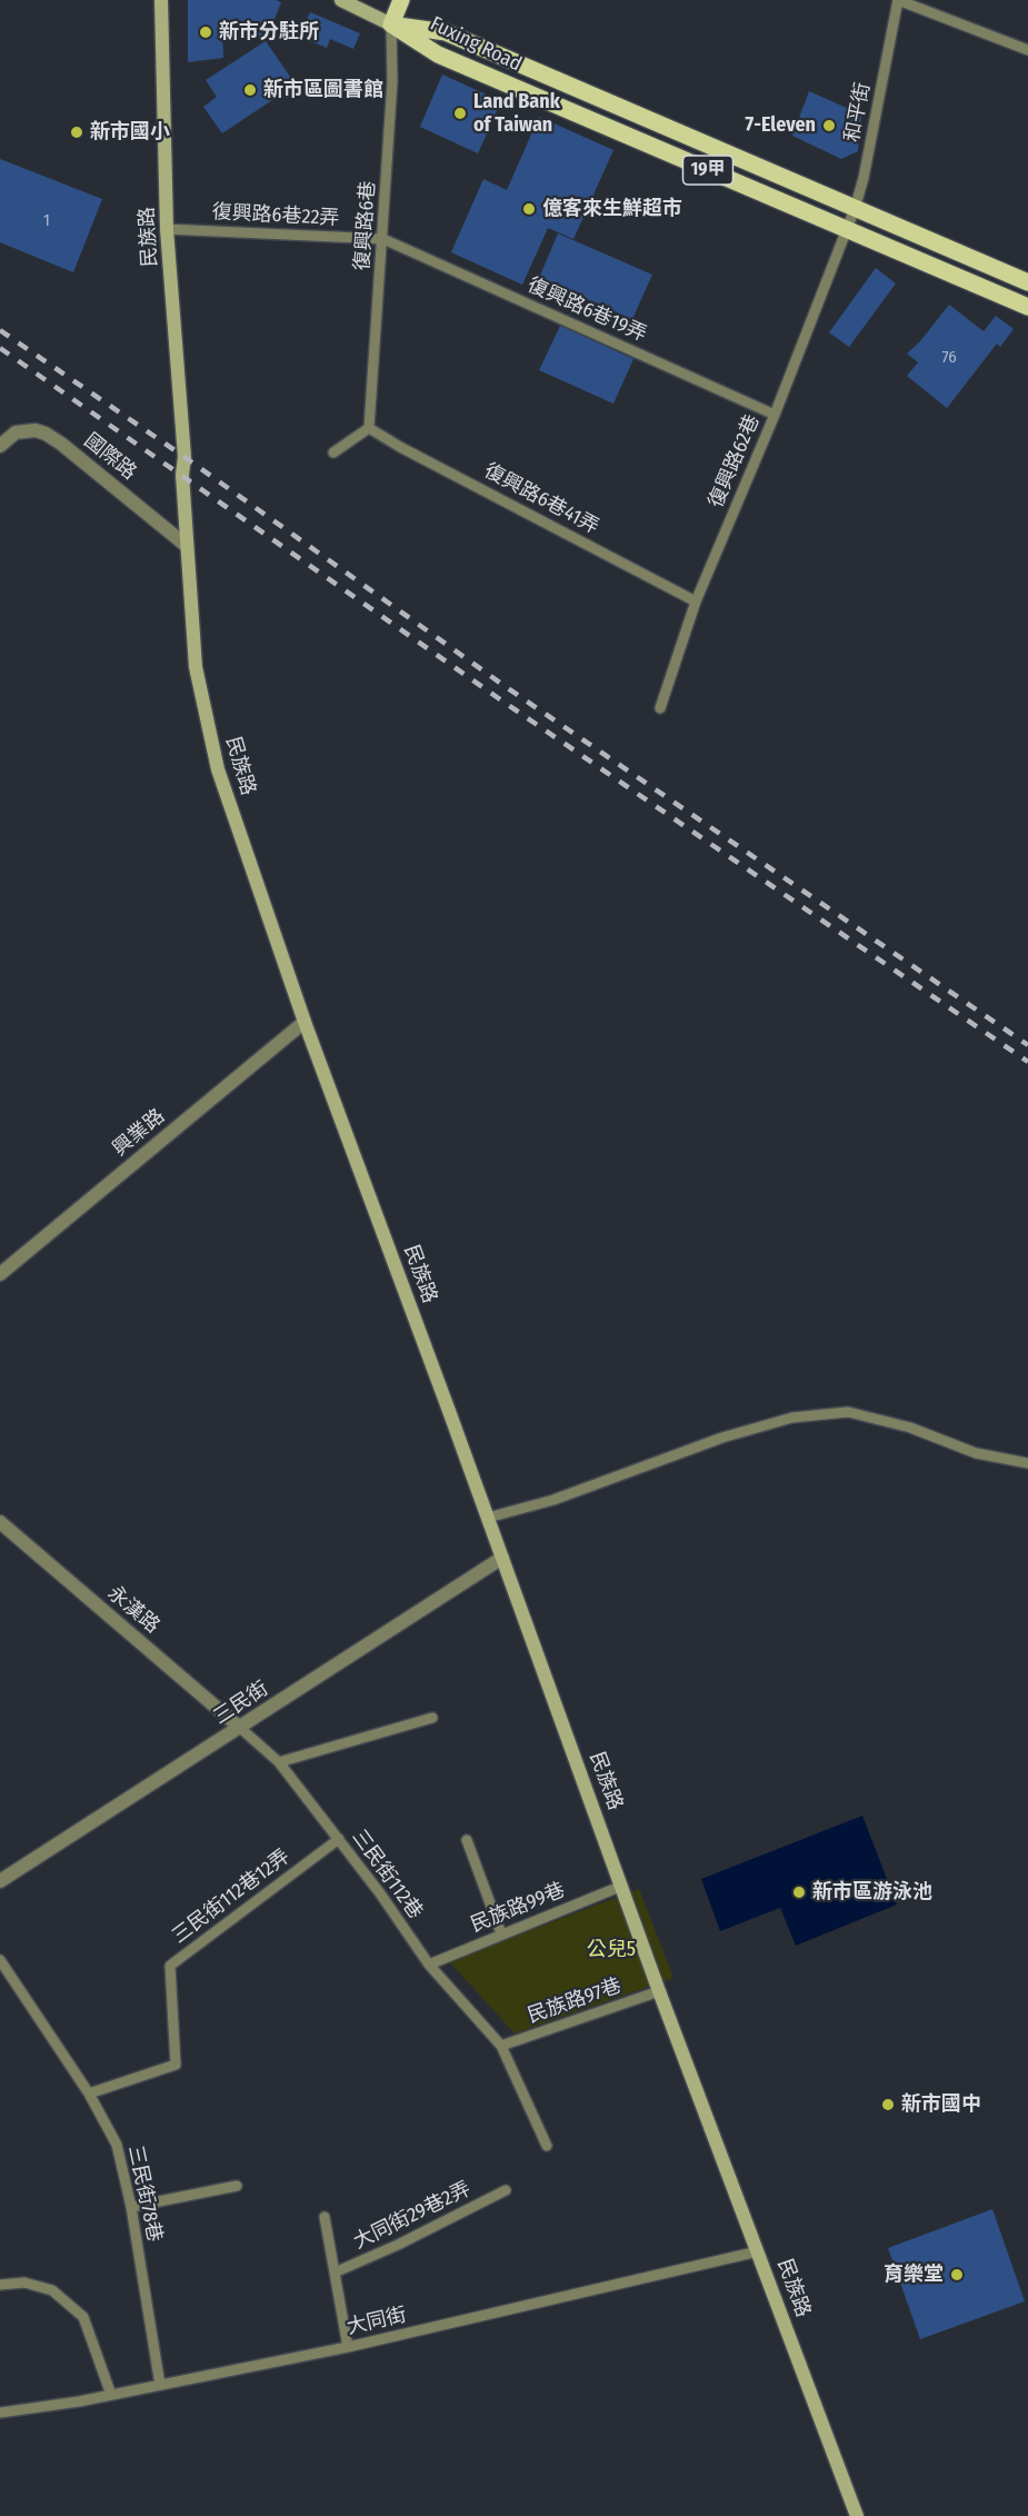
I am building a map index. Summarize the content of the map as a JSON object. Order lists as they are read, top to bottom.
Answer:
{
  "streets": {
    "main road": ["Fuxing Road", "19甲"],
    "street": [
      "民族路",
      "國際路",
      "興業路",
      "永漢路",
      "三民街"
    ],
    "lane": [
      "和平街",
      "復興路6巷22弄",
      "復興路6巷",
      "復興路6巷19弄",
      "復興路62巷",
      "復興路6巷41弄",
      "三民街112巷",
      "三民街112巷12弄",
      "民族路99巷",
      "民族路97巷",
      "三民街78巷",
      "大同街29巷2弄",
      "大同街"
    ]
  },
  "crossings": [
    ["Fuxing Road", "和平街"],
    ["Fuxing Road", "復興路6巷"],
    ["Fuxing Road", "復興路62巷"],
    ["和平街", "復興路62巷"],
    ["復興路6巷22弄", "復興路6巷"],
    ["復興路6巷22弄", "民族路"],
    ["復興路6巷22弄", "復興路6巷19弄"],
    ["復興路6巷", "復興路6巷19弄"],
    ["復興路6巷", "復興路6巷41弄"],
    ["民族路", "國際路"],
    ["民族路", "興業路"],
    ["民族路", "三民街"],
    ["民族路", "民族路99巷"],
    ["民族路", "民族路97巷"],
    ["民族路", "大同街"],
    ["復興路6巷19弄", "復興路62巷"],
    ["復興路62巷", "復興路6巷41弄"],
    ["永漢路", "三民街"],
    ["永漢路", "三民街112巷"],
    ["三民街", "三民街112巷"],
    ["三民街112巷", "三民街112巷12弄"],
    ["三民街112巷", "民族路99巷"],
    ["三民街112巷", "民族路97巷"],
    ["三民街112巷12弄", "三民街78巷"],
    ["三民街78巷", "大同街"]
  ],
  "parks": ["公兒5"],
  "places": [
    "新市分駐所",
    "新市區圖書館",
    "Land Bank of Taiwan",
    "7-Eleven",
    "新市國小",
    "億客來生鮮超市",
    "新市區游泳池",
    "新市國中",
    "育樂堂"
  ],
  "house_numbers": ["1", "76"]
}
